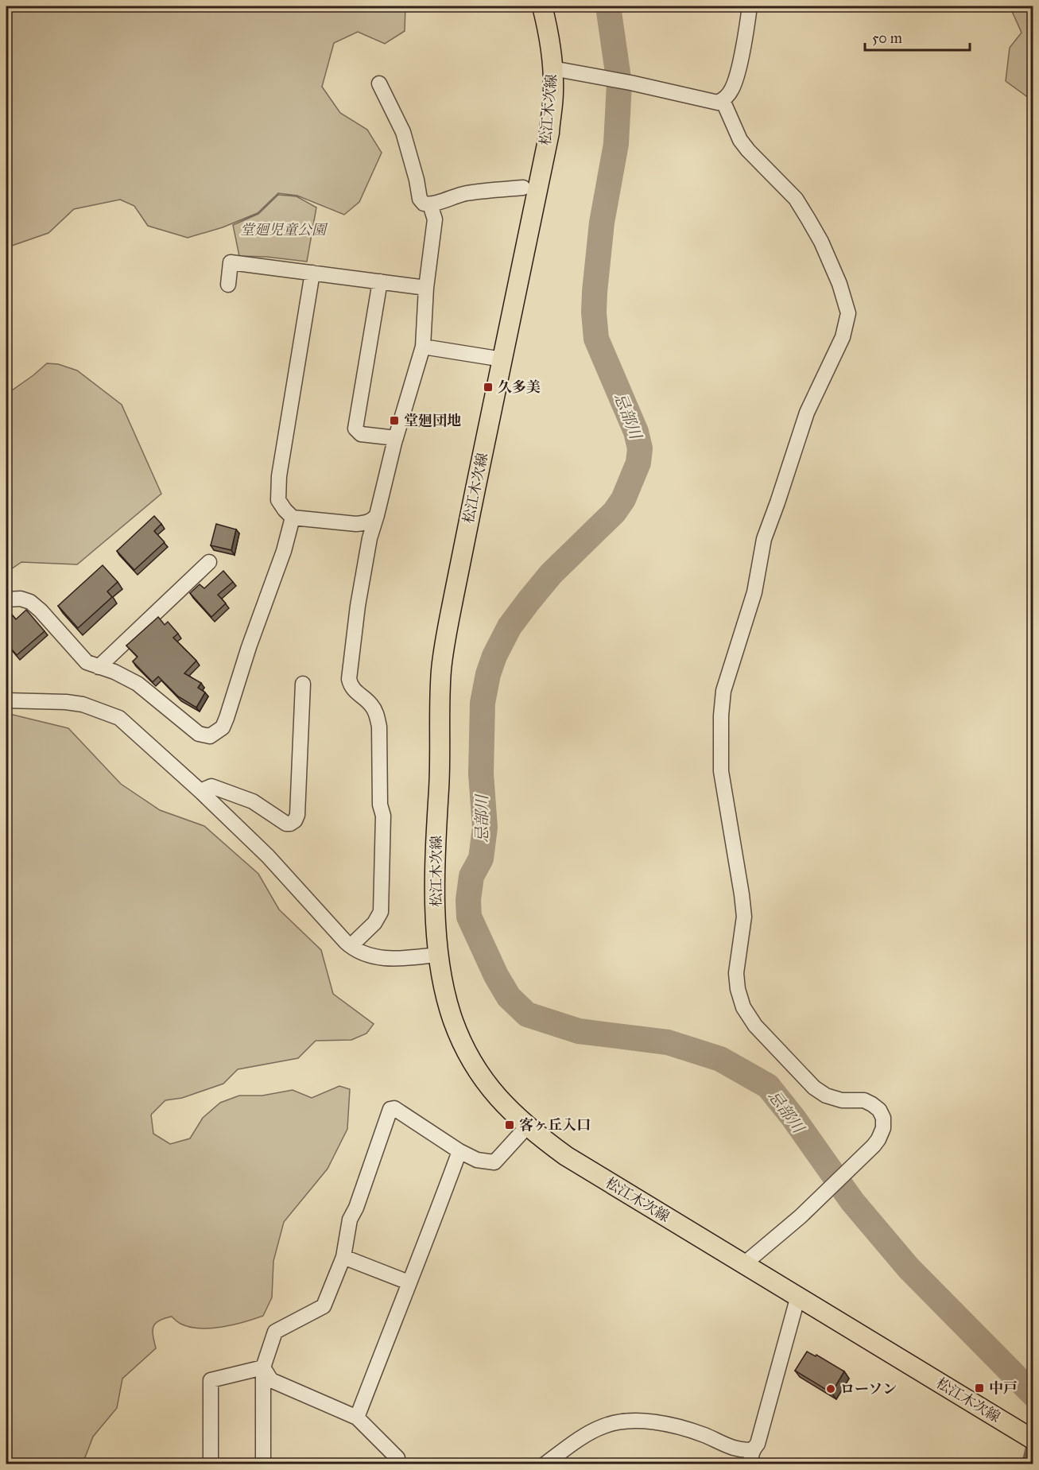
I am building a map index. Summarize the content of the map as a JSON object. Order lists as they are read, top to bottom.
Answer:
{
  "streets": {
    "main road": ["松江木次線"]
  },
  "water": ["忌部川"],
  "parks": ["堂廻児童公園"],
  "places": {
    "transit": [
      "久多美",
      "堂廻団地",
      "客ヶ丘入口",
      "中戸"
    ],
    "other": ["ローソン"]
  },
  "scale_bar": "50 m"
}
